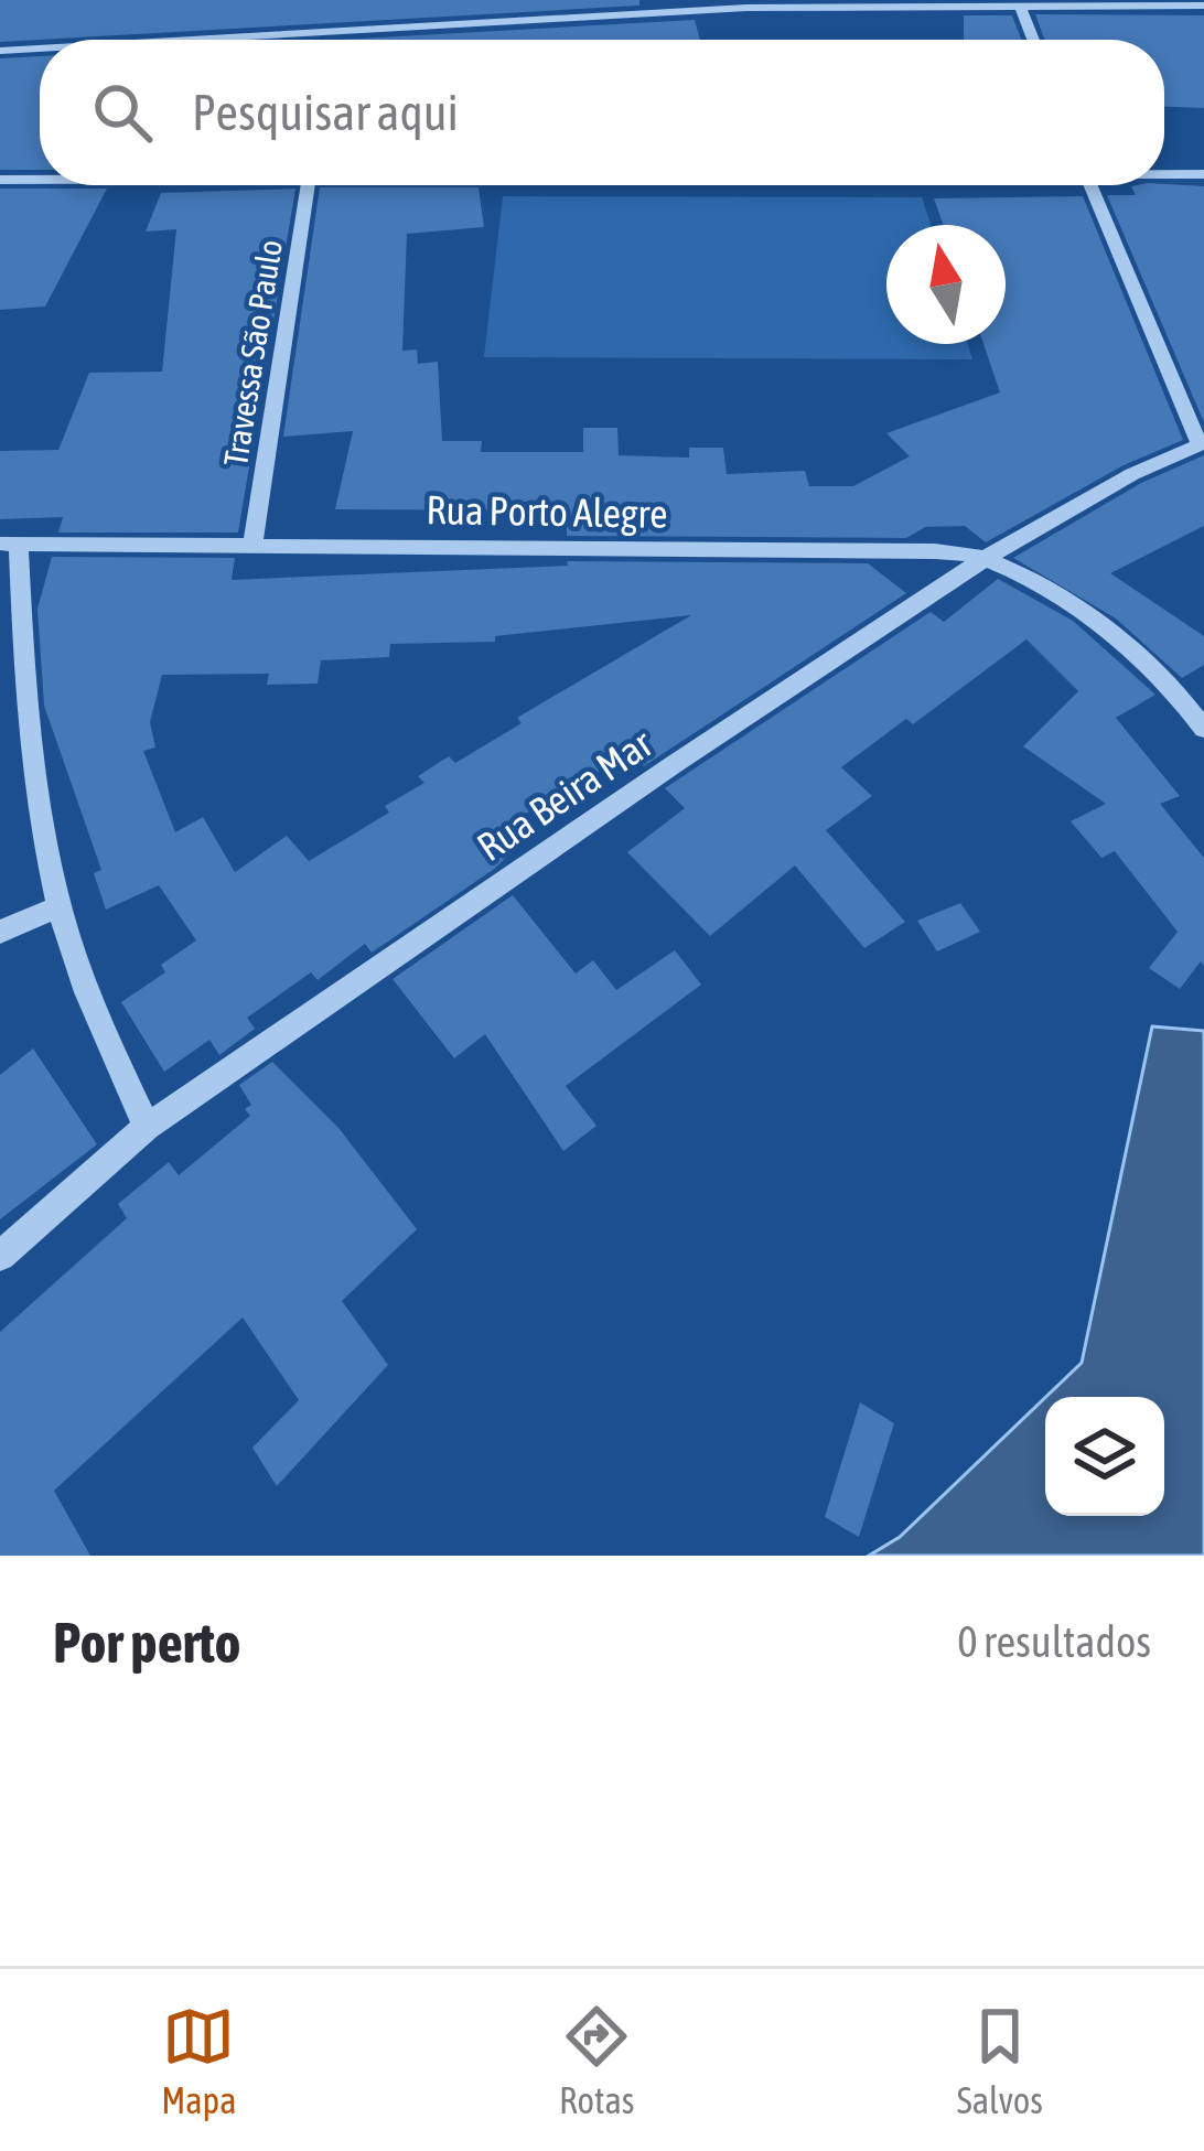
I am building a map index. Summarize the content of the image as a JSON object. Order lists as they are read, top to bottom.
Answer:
{
  "streets": {
    "street": ["Travessa São Paulo", "Rua Porto Alegre", "Rua Beira Mar"]
  },
  "crossings": [
    ["Travessa São Paulo", "Rua Porto Alegre"],
    ["Rua Porto Alegre", "Rua Beira Mar"]
  ],
  "north": "top",
  "page": {
    "search": "Pesquisar aqui",
    "heading": ["Por perto", "0 resultados"],
    "nav": ["Mapa", "Rotas", "Salvos"]
  }
}
